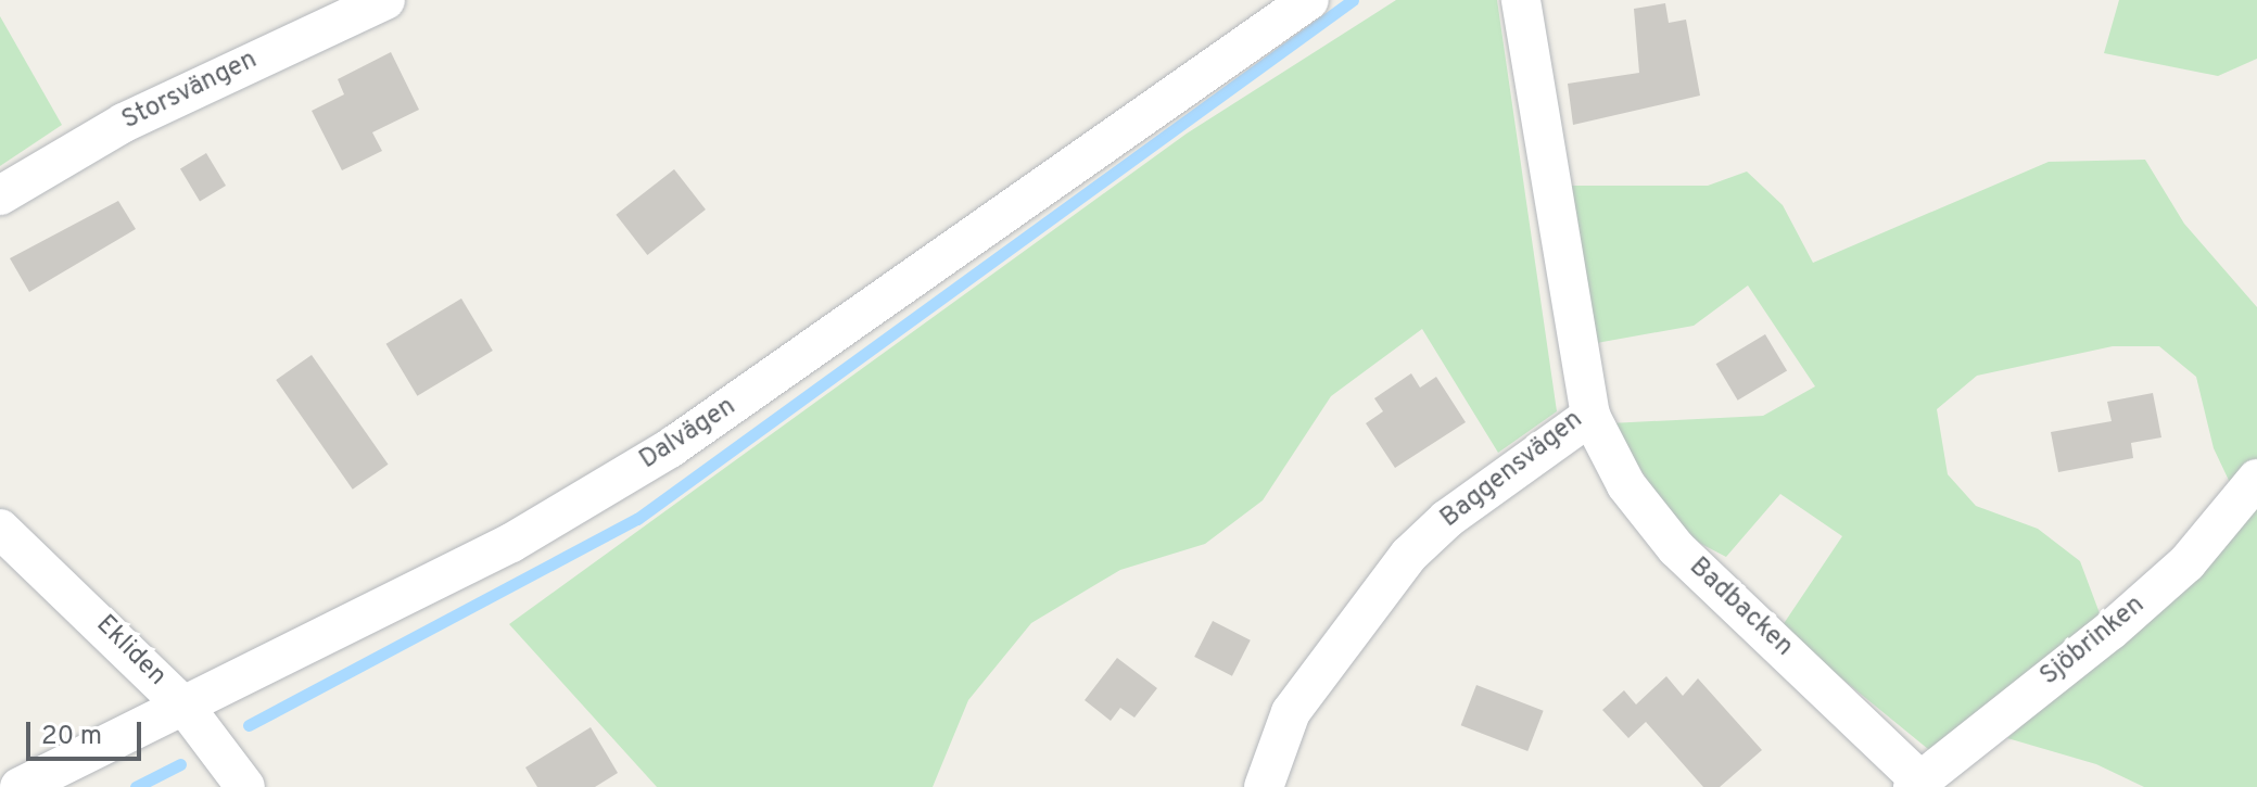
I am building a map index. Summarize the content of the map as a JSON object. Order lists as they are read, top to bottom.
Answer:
{
  "streets": {
    "street": [
      "Storsvängen",
      "Dalvägen",
      "Baggensvägen",
      "Badbacken",
      "Sjöbrinken",
      "Ekliden"
    ]
  },
  "crossings": [
    ["Dalvägen", "Ekliden"],
    ["Baggensvägen", "Badbacken"],
    ["Badbacken", "Sjöbrinken"]
  ],
  "scale_bar": "20 m"
}
